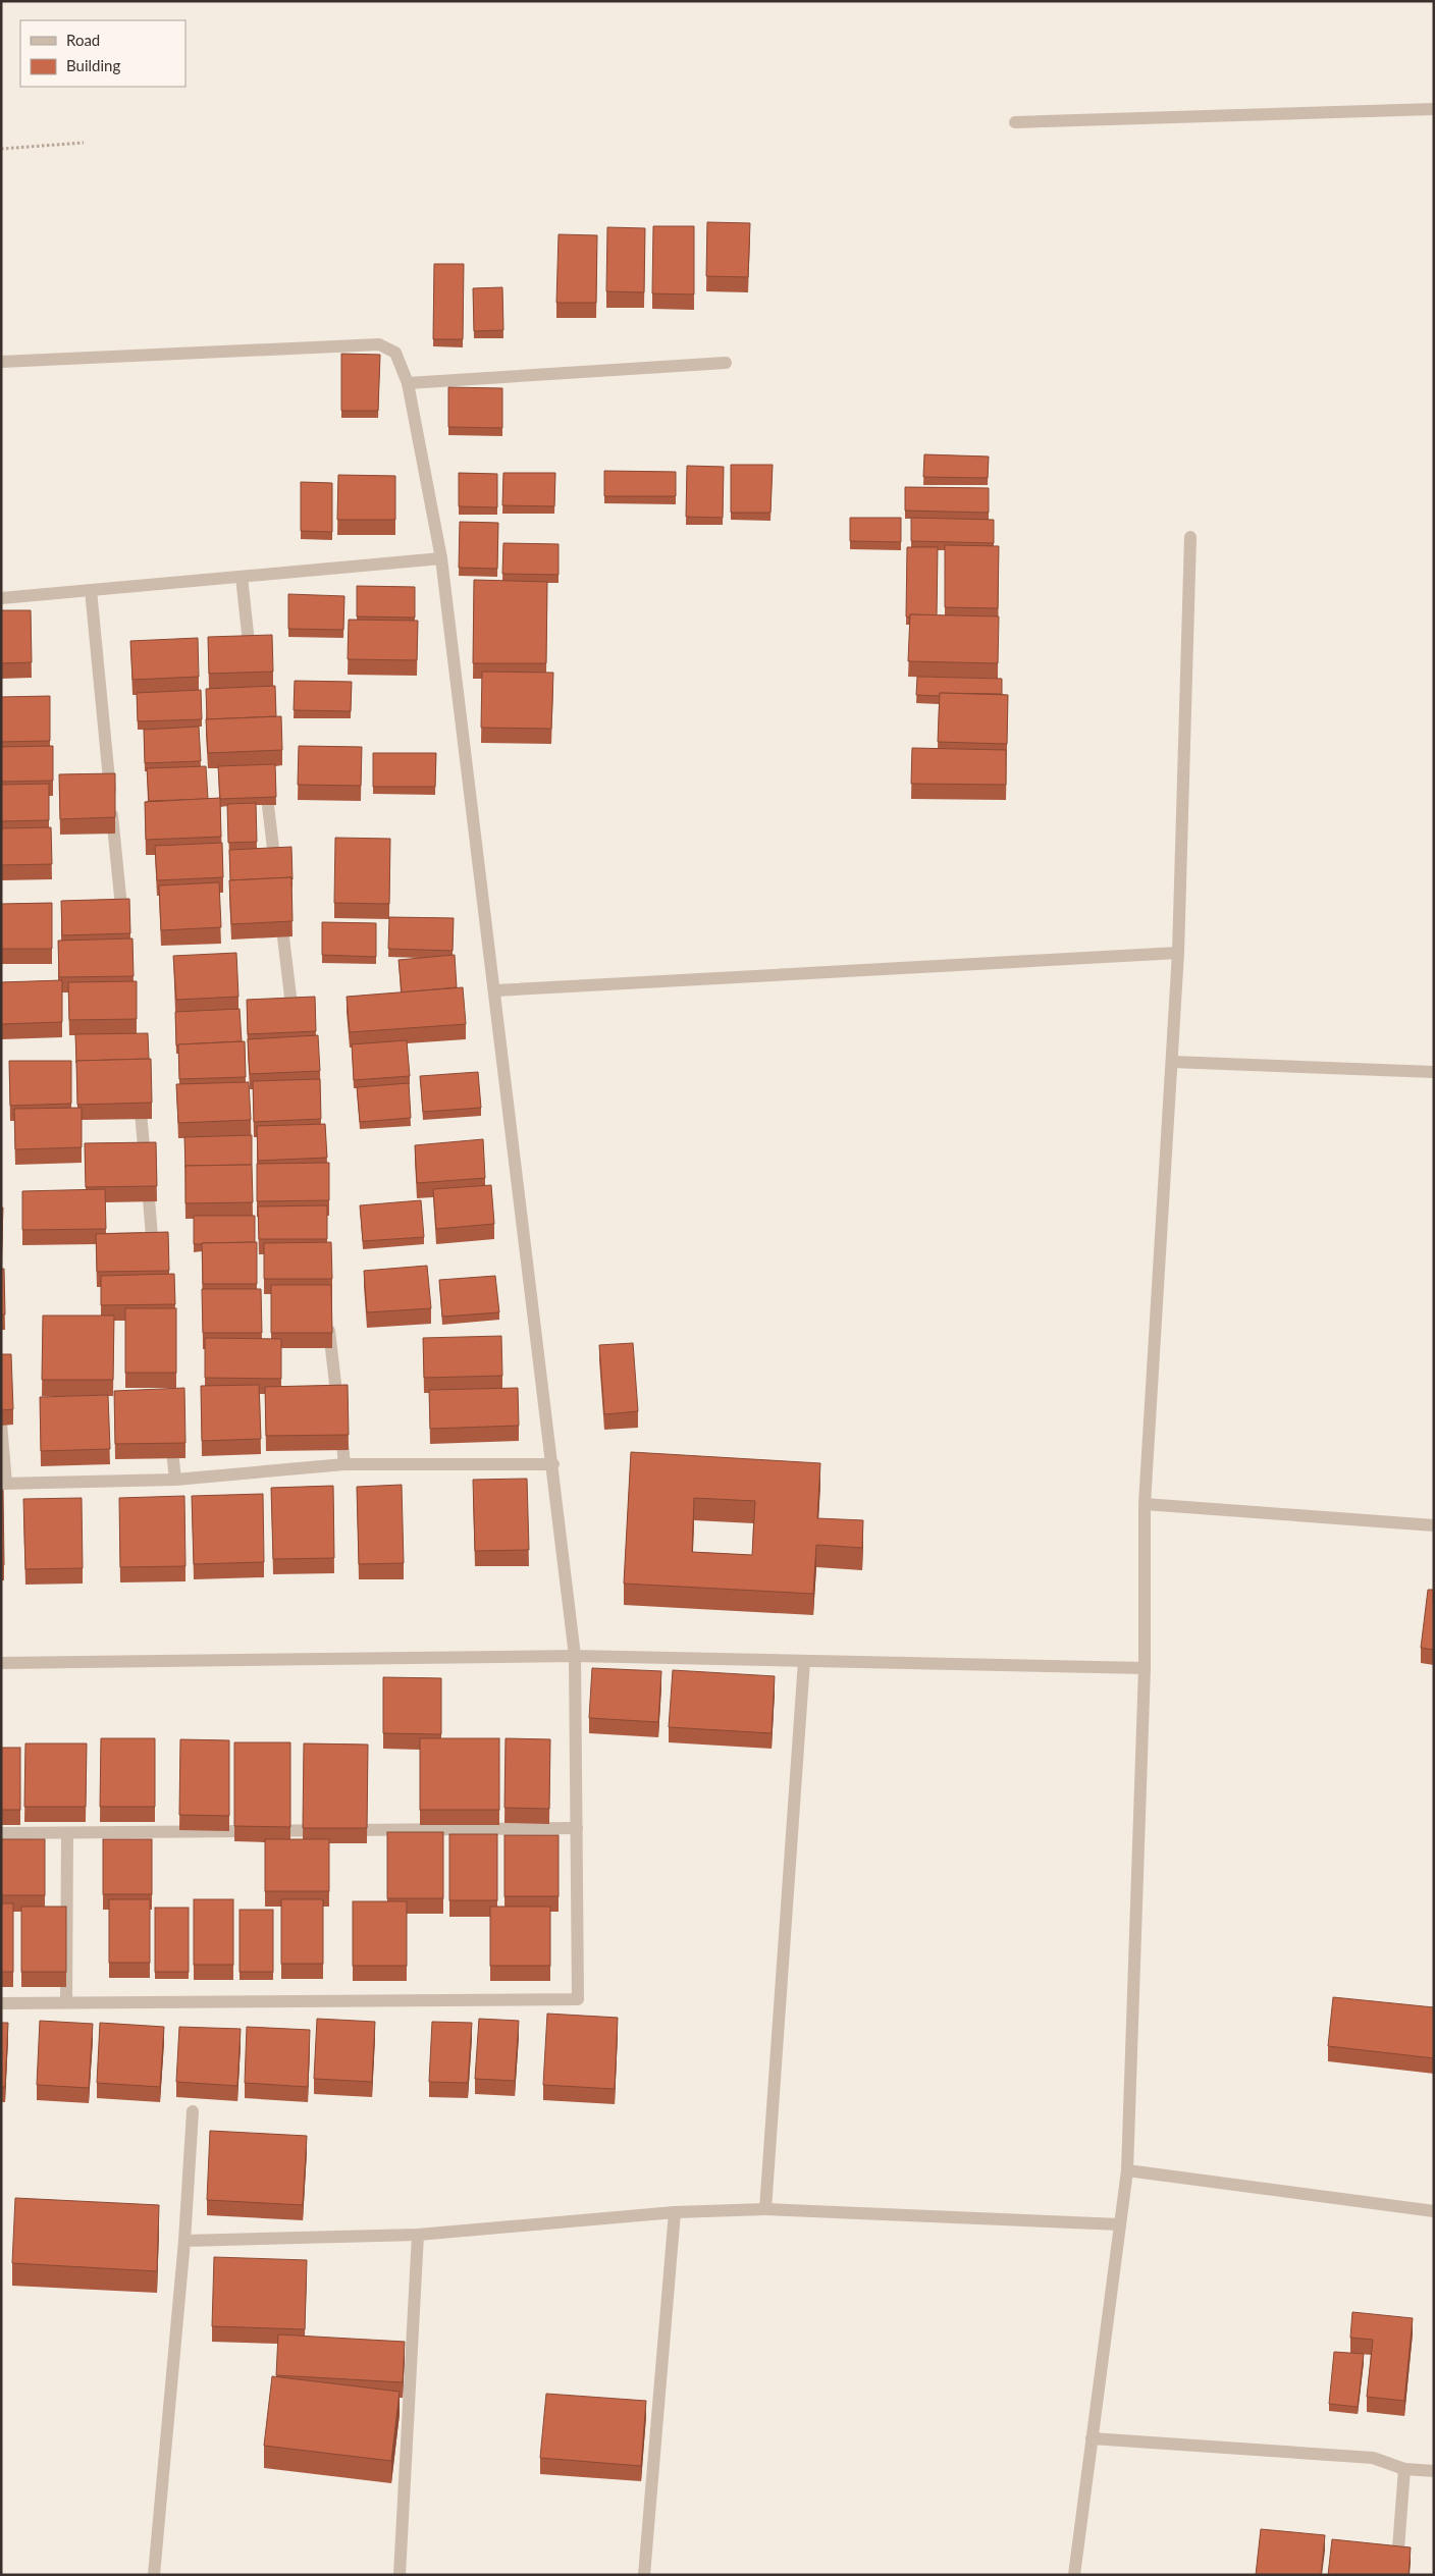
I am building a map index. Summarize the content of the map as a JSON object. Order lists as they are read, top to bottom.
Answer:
{
  "legend": ["Road", "Building"]
}
